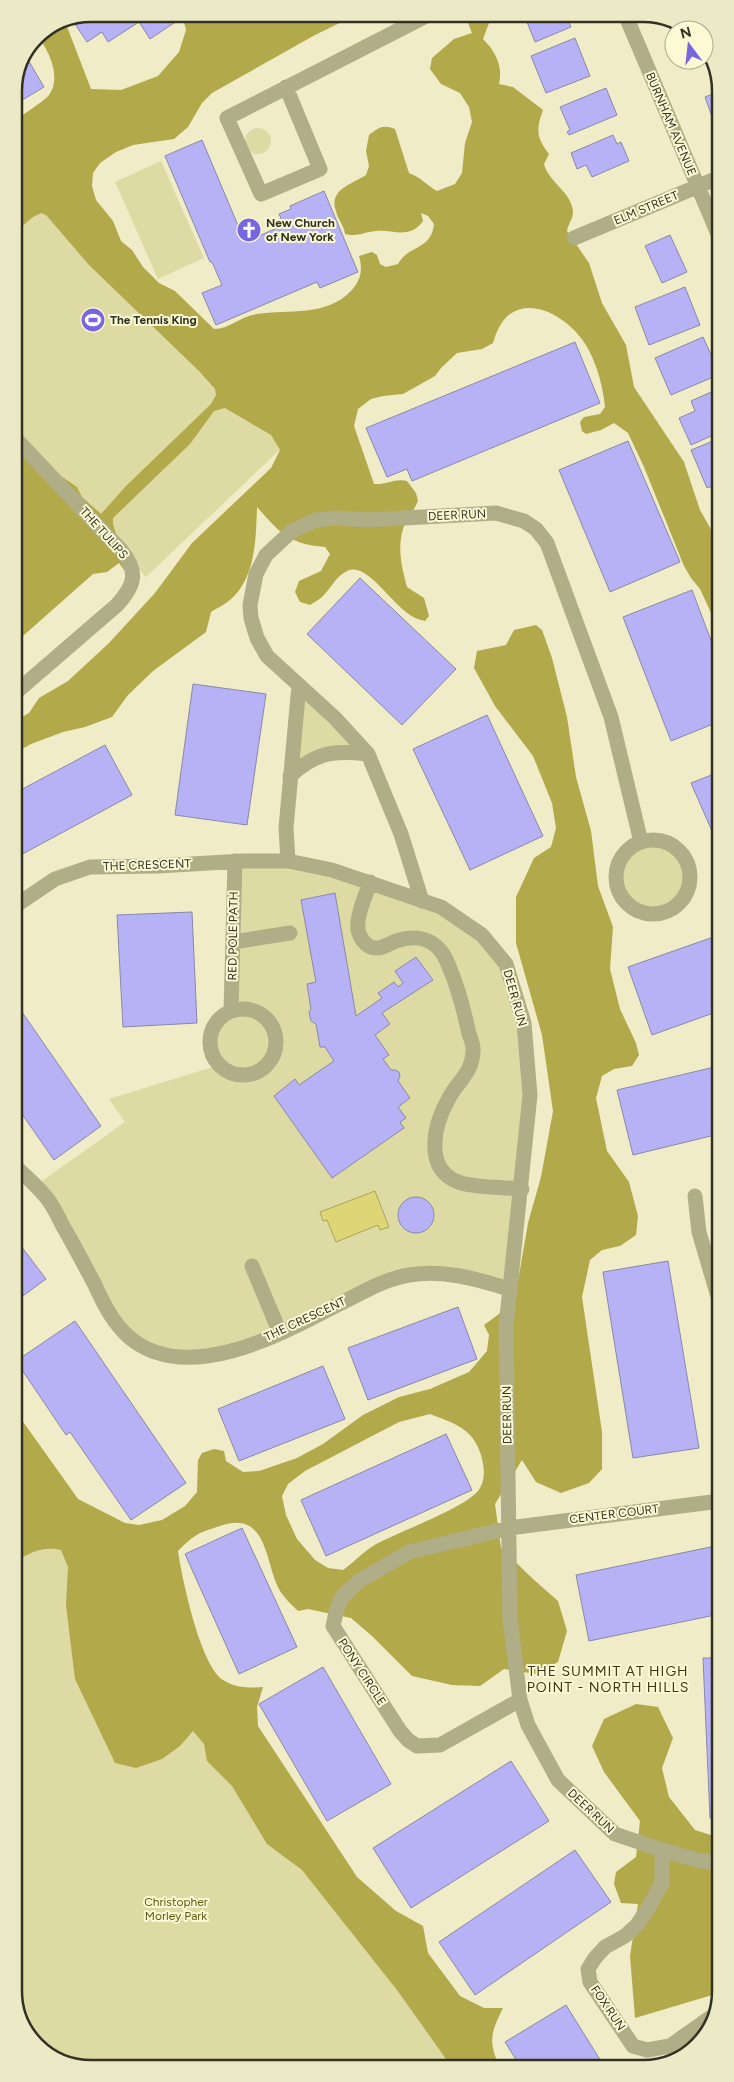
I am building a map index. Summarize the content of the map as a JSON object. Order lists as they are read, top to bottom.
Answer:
{
  "streets": {
    "street": [
      "BURNHAM AVENUE",
      "ELM STREET",
      "DEER RUN",
      "THE TULIPS",
      "THE CRESCENT",
      "RED POLE PATH",
      "CENTER COURT",
      "PONY CIRCLE",
      "FOX RUN"
    ]
  },
  "crossings": [
    ["BURNHAM AVENUE", "ELM STREET"],
    ["DEER RUN", "THE CRESCENT"],
    ["DEER RUN", "CENTER COURT"],
    ["DEER RUN", "PONY CIRCLE"],
    ["DEER RUN", "FOX RUN"],
    ["THE CRESCENT", "RED POLE PATH"],
    ["CENTER COURT", "PONY CIRCLE"]
  ],
  "districts": ["THE SUMMIT AT HIGH POINT - NORTH HILLS"],
  "parks": ["Christopher Morley Park"],
  "places": {
    "church": ["New Church of New York"],
    "sports": ["The Tennis King"]
  },
  "north": "top"
}
